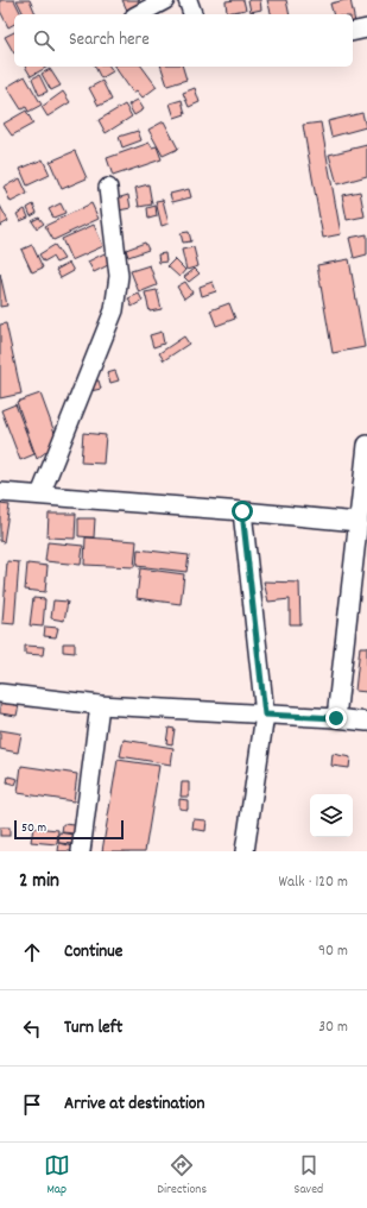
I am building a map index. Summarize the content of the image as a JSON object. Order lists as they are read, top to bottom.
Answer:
{
  "scale_bar": "50 m",
  "page": {
    "search": "Search here",
    "scale": "50 m",
    "heading": ["2 min", "Walk · 120 m"],
    "list": [
      ["Continue", "90 m"],
      ["Turn left", "30 m"],
      "Arrive at destination"
    ],
    "nav": ["Map", "Directions", "Saved"]
  }
}
